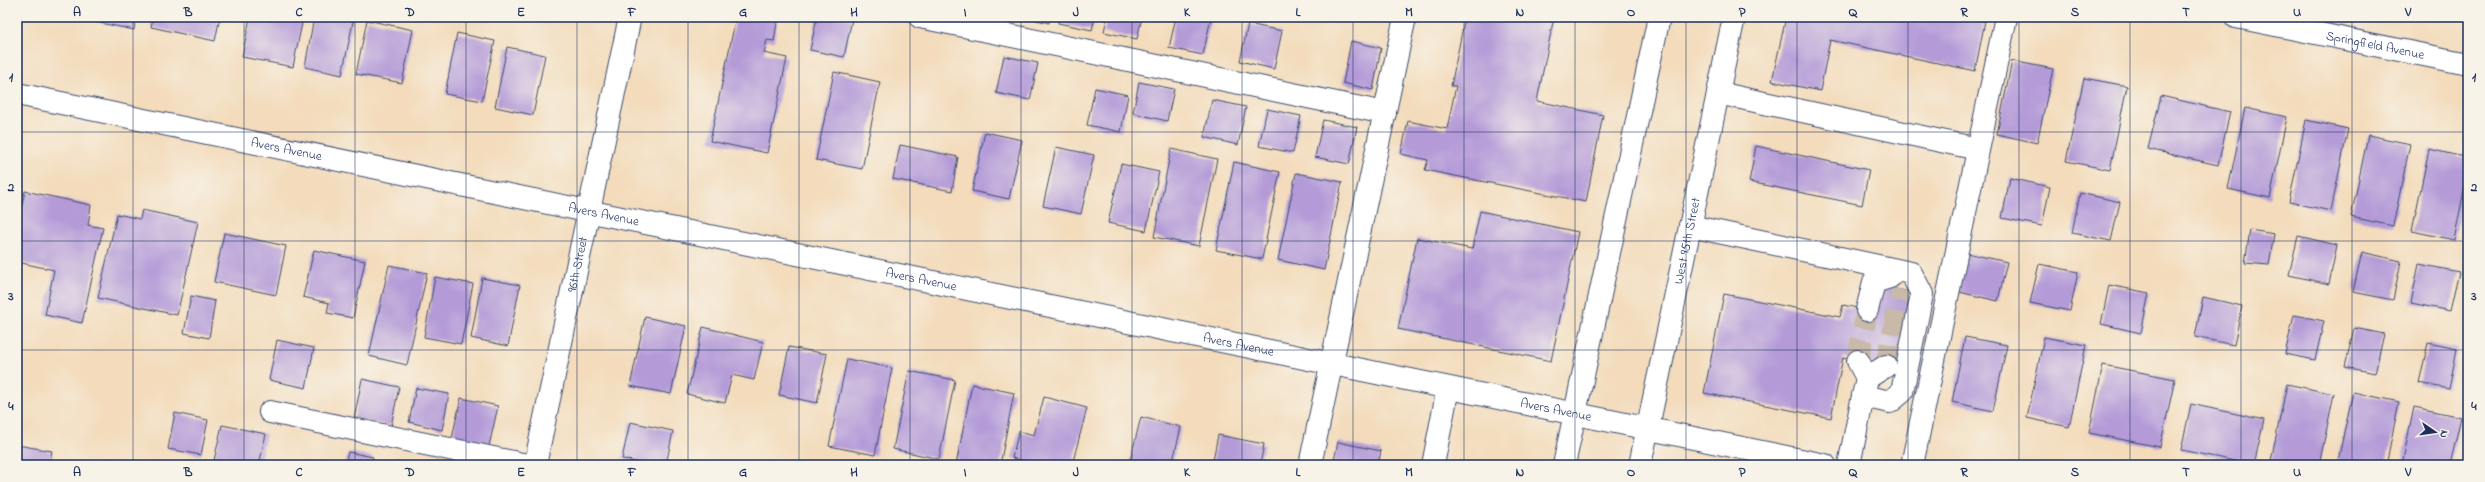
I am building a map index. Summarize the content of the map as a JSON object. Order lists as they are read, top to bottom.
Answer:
{
  "streets": {
    "street": [
      "Springfield Avenue",
      "Avers Avenue",
      "West 95th Street",
      "96th Street"
    ]
  },
  "crossings": [
    ["Avers Avenue", "West 95th Street"],
    ["Avers Avenue", "96th Street"]
  ],
  "north": "right",
  "grid": {
    "columns": [
      "A",
      "B",
      "C",
      "D",
      "E",
      "F",
      "G",
      "H",
      "I",
      "J",
      "K",
      "L",
      "M",
      "N",
      "O",
      "P",
      "Q",
      "R",
      "S",
      "T",
      "U",
      "V"
    ],
    "rows": [
      "1",
      "2",
      "3",
      "4"
    ]
  }
}
